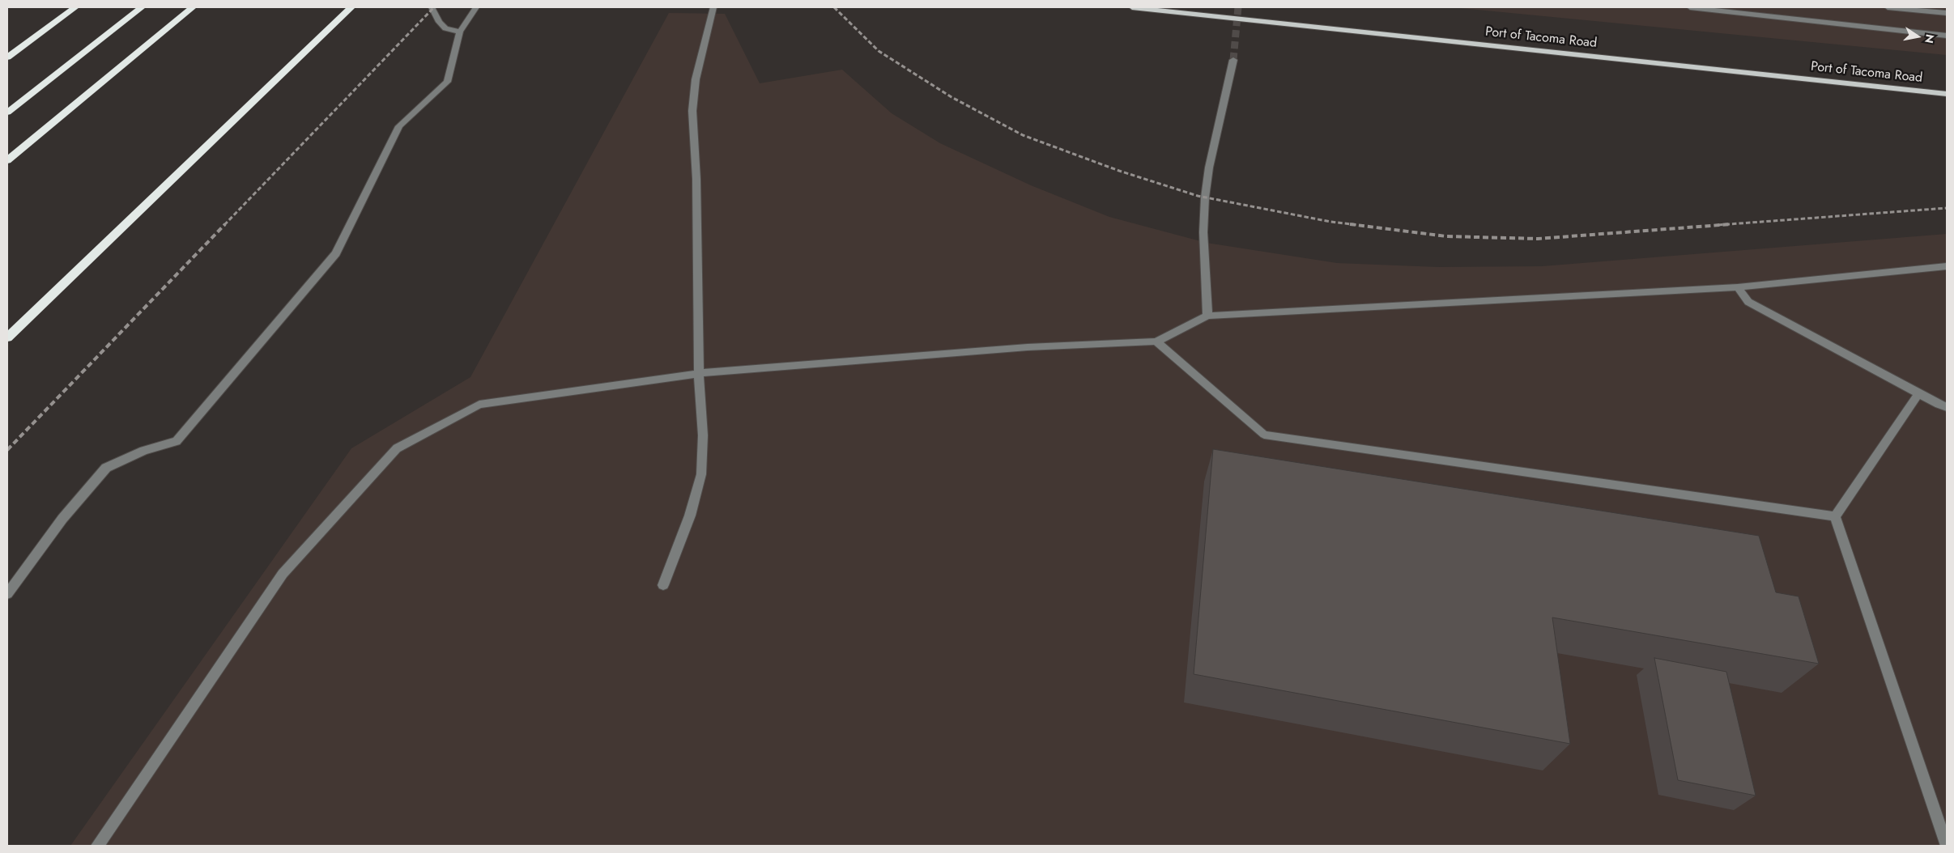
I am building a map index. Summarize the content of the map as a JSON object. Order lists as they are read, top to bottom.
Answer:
{
  "streets": {
    "main road": ["Port of Tacoma Road"]
  },
  "north": "right"
}
